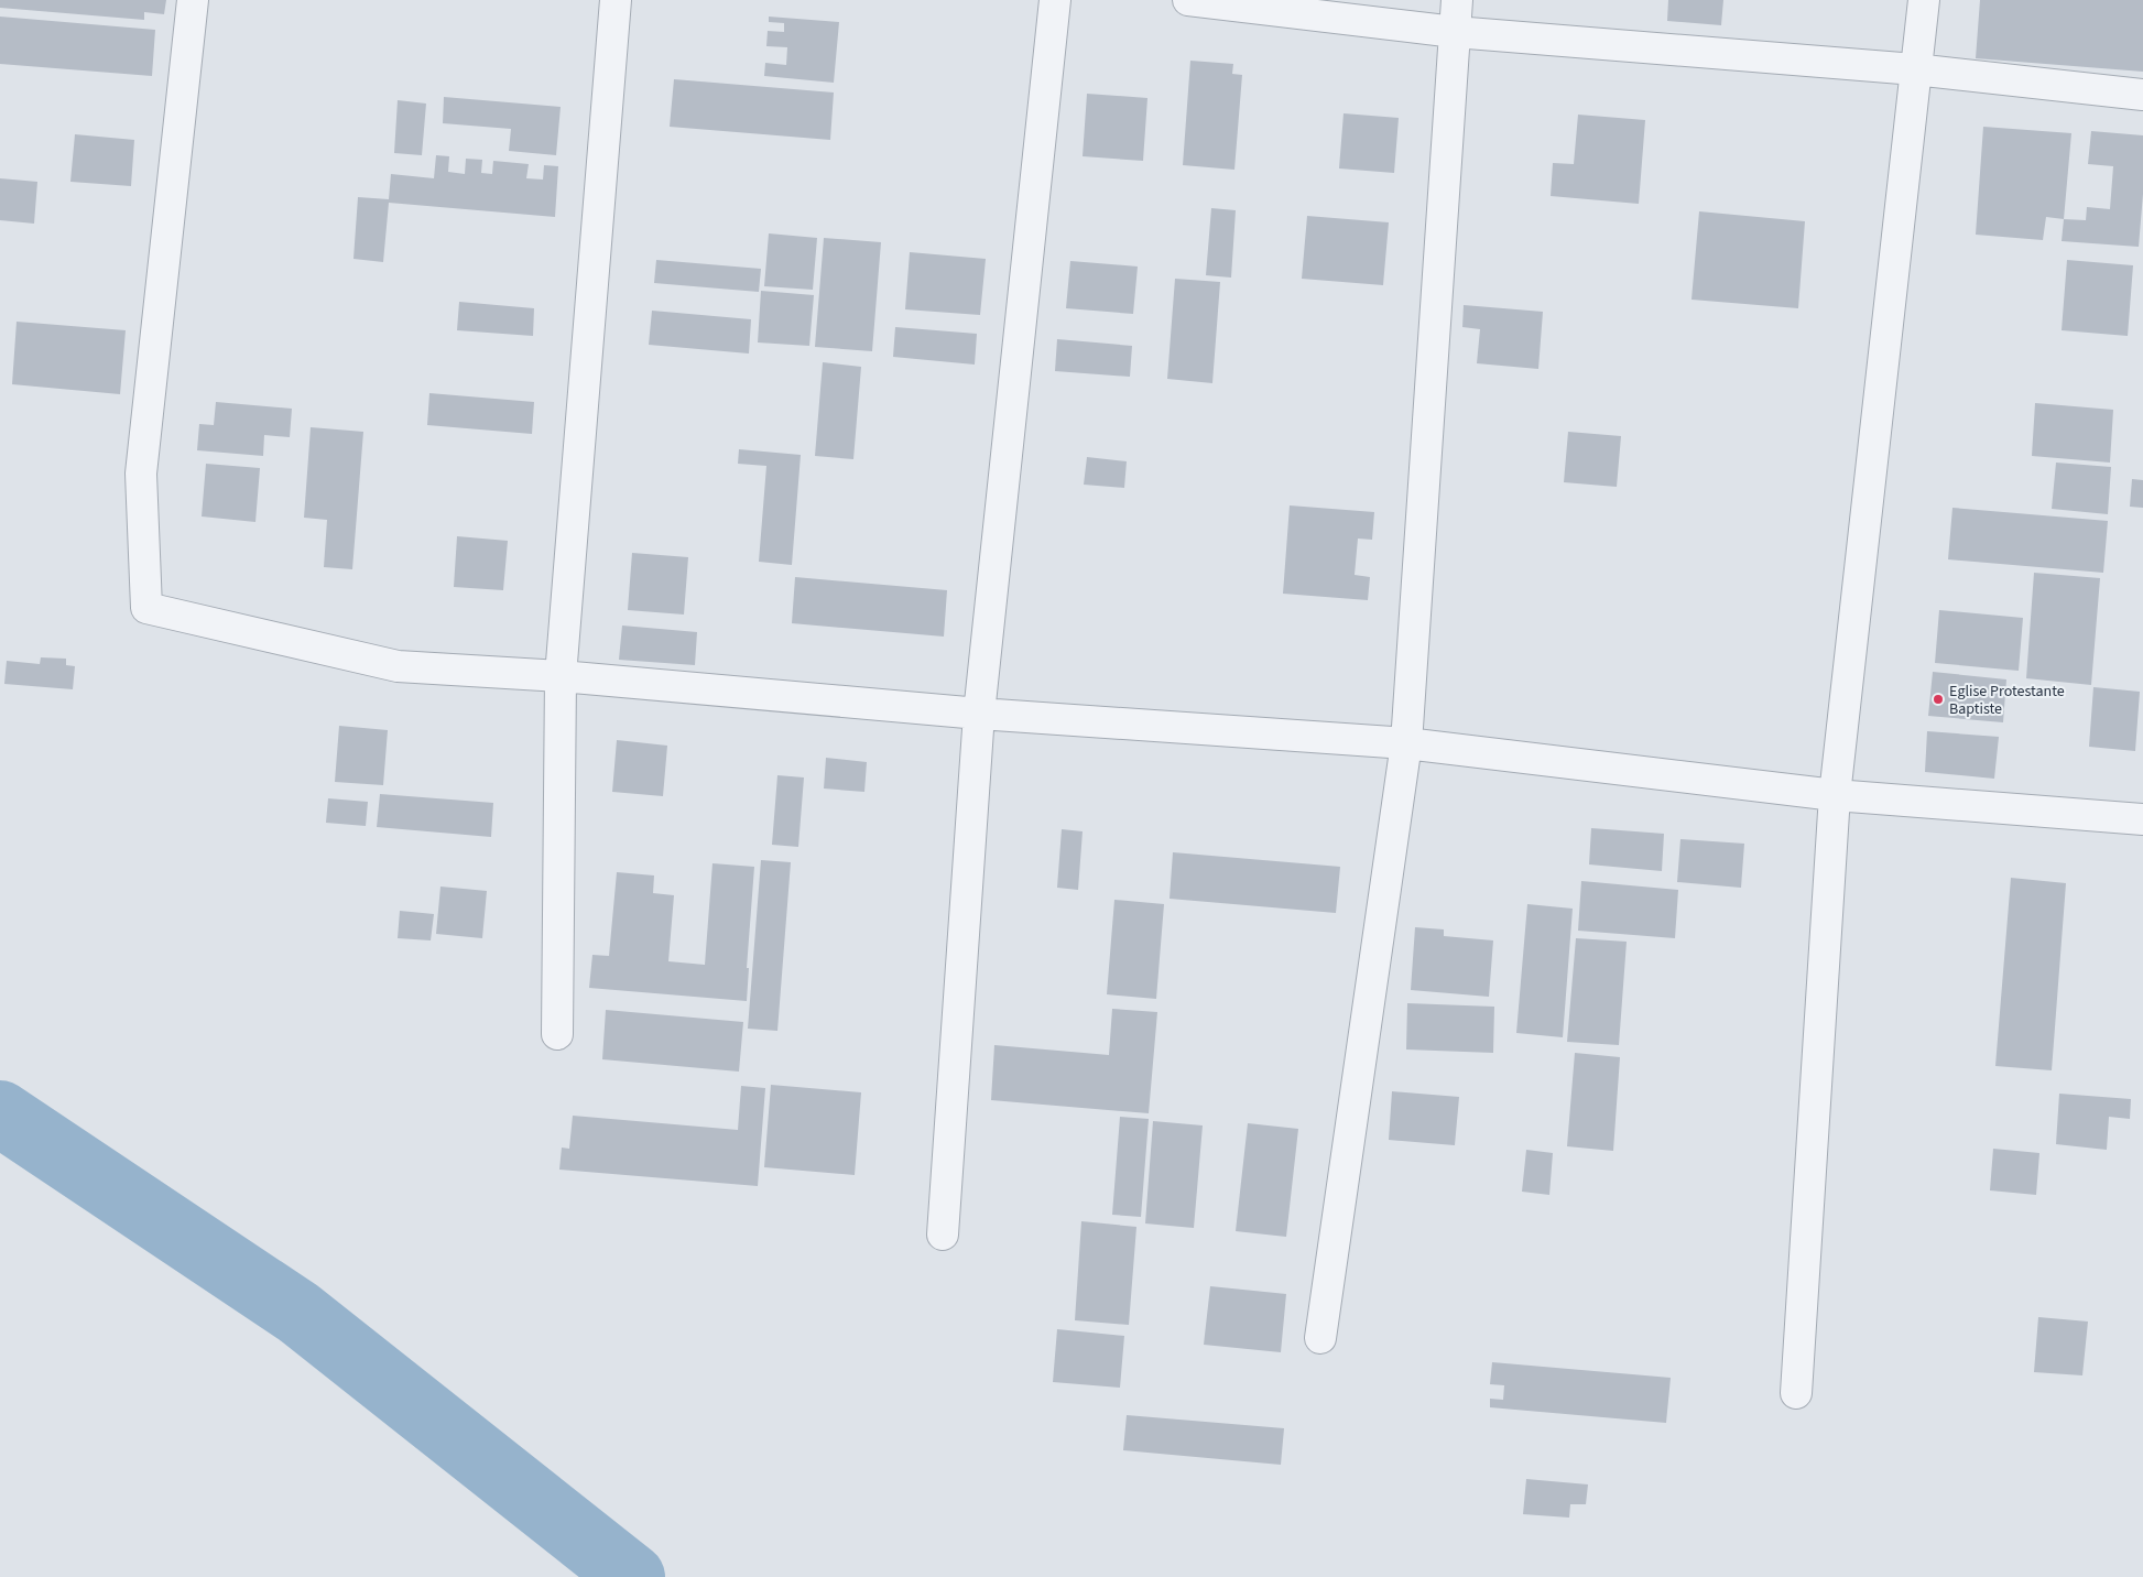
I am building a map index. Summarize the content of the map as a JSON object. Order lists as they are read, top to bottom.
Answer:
{
  "places": ["Eglise Protestante Baptiste"]
}
